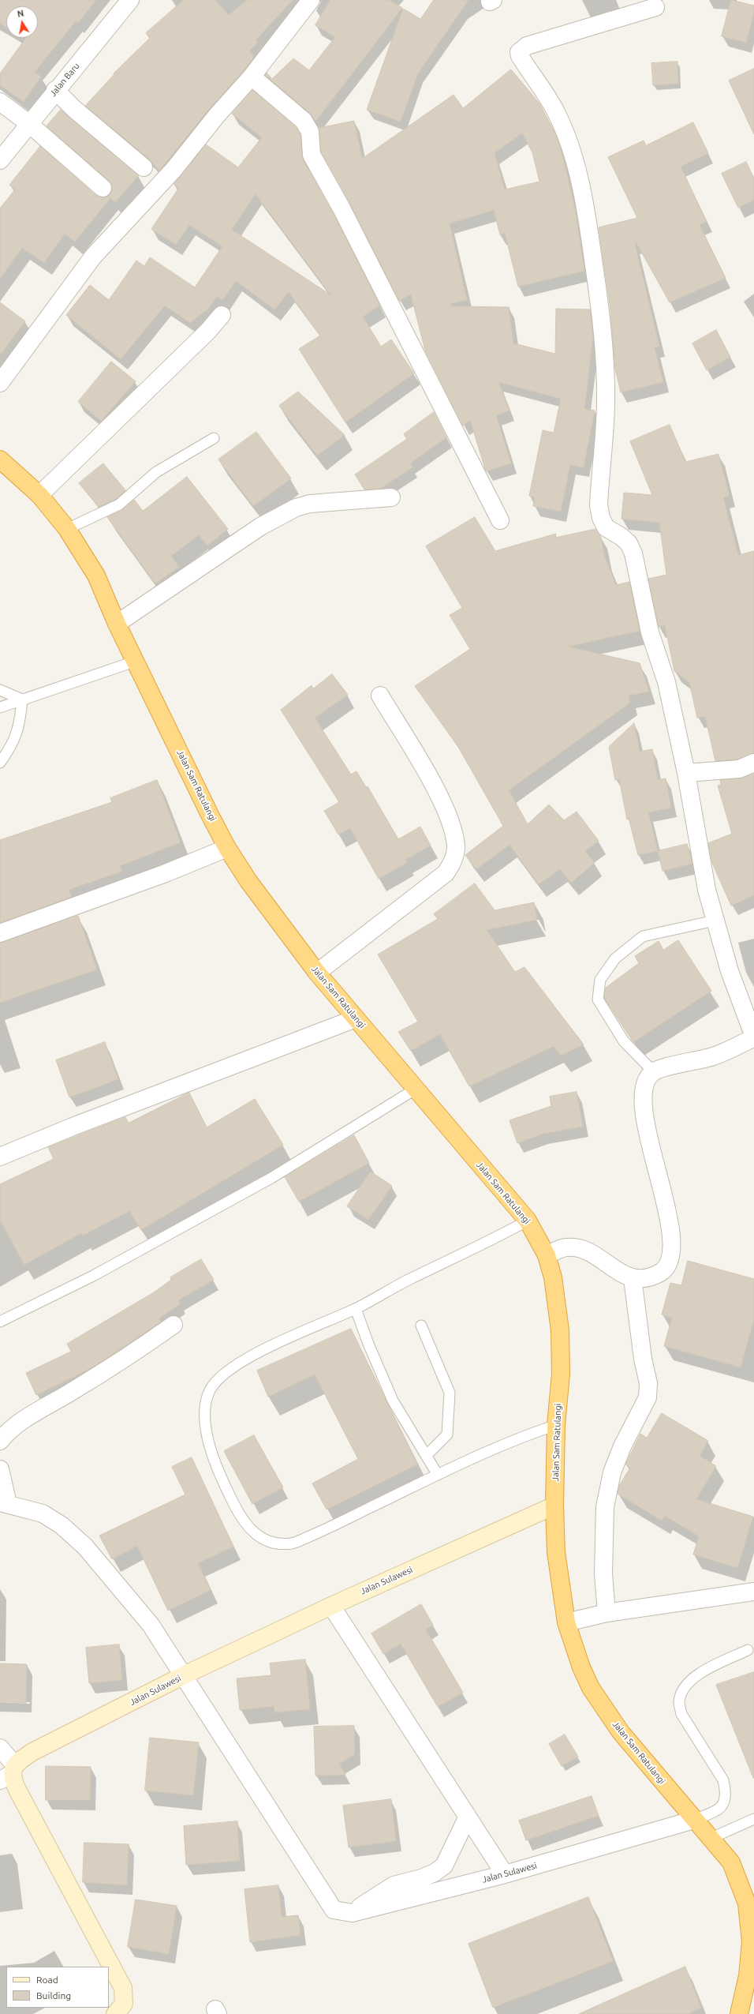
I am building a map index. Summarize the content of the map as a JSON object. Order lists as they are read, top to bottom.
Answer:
{
  "streets": {
    "highway": ["Jalan Sam Ratulangi"],
    "main road": ["Jalan Sulawesi"],
    "street": ["Jalan Baru"]
  },
  "crossings": [
    ["Jalan Sam Ratulangi", "Jalan Sulawesi"]
  ],
  "legend": ["Road", "Building"],
  "north": "top"
}
